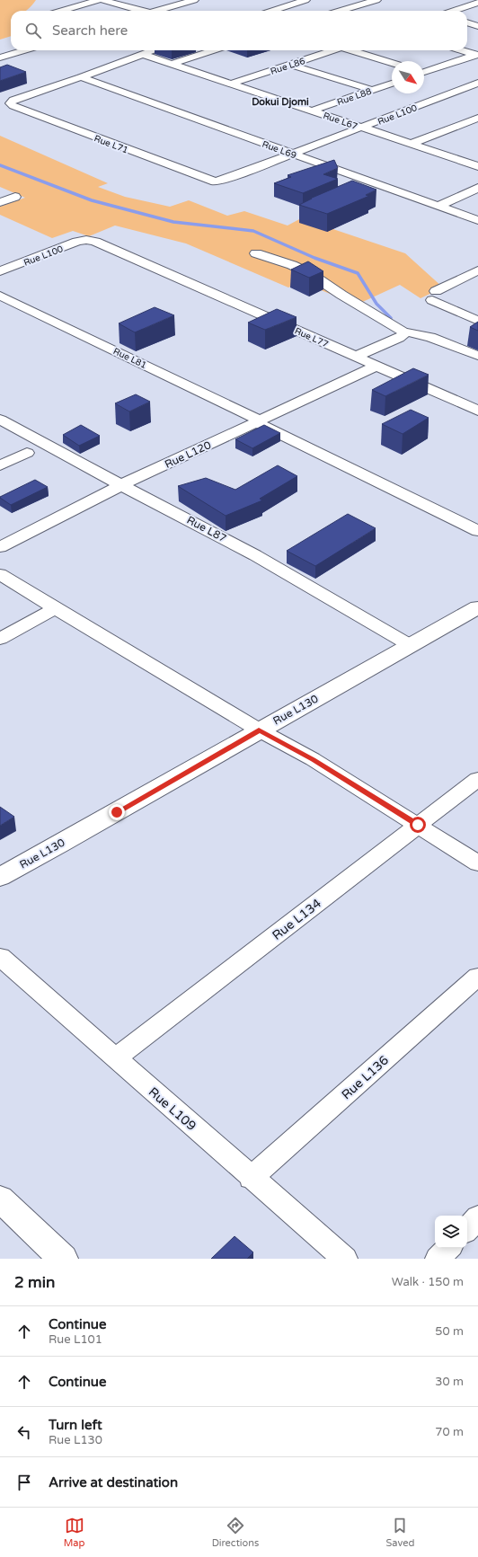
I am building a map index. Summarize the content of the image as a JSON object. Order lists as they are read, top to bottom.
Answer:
{
  "streets": {
    "street": [
      "Rue L86",
      "Rue L88",
      "Rue L100",
      "Rue L67",
      "Rue L71",
      "Rue L69",
      "Rue L77",
      "Rue L81",
      "Rue L120",
      "Rue L87",
      "Rue L130",
      "Rue L134",
      "Rue L136",
      "Rue L109"
    ]
  },
  "crossings": [
    ["Rue L86", "Rue L67"],
    ["Rue L88", "Rue L67"],
    ["Rue L100", "Rue L67"],
    ["Rue L100", "Rue L71"],
    ["Rue L100", "Rue L69"],
    ["Rue L100", "Rue L77"],
    ["Rue L71", "Rue L69"],
    ["Rue L77", "Rue L120"],
    ["Rue L81", "Rue L120"],
    ["Rue L120", "Rue L87"],
    ["Rue L87", "Rue L130"],
    ["Rue L134", "Rue L109"],
    ["Rue L136", "Rue L109"]
  ],
  "districts": ["Dokui Djomi"],
  "north": "bottom right",
  "page": {
    "search": "Search here",
    "heading": ["2 min", "Walk · 150 m"],
    "list": [
      ["Continue", "Rue L101", "50 m"],
      ["Continue", "30 m"],
      ["Turn left", "Rue L130", "70 m"],
      "Arrive at destination"
    ],
    "nav": ["Map", "Directions", "Saved"]
  }
}
